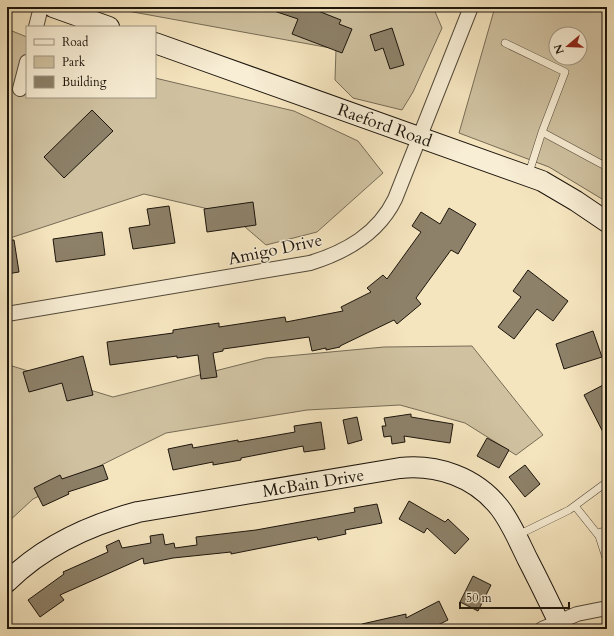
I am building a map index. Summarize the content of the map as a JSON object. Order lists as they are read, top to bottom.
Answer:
{
  "streets": {
    "street": ["Raeford Road", "Amigo Drive", "McBain Drive"]
  },
  "crossings": [
    ["Raeford Road", "Amigo Drive"]
  ],
  "legend": ["Road", "Park", "Building"],
  "scale_bar": "50 m",
  "north": "left"
}
